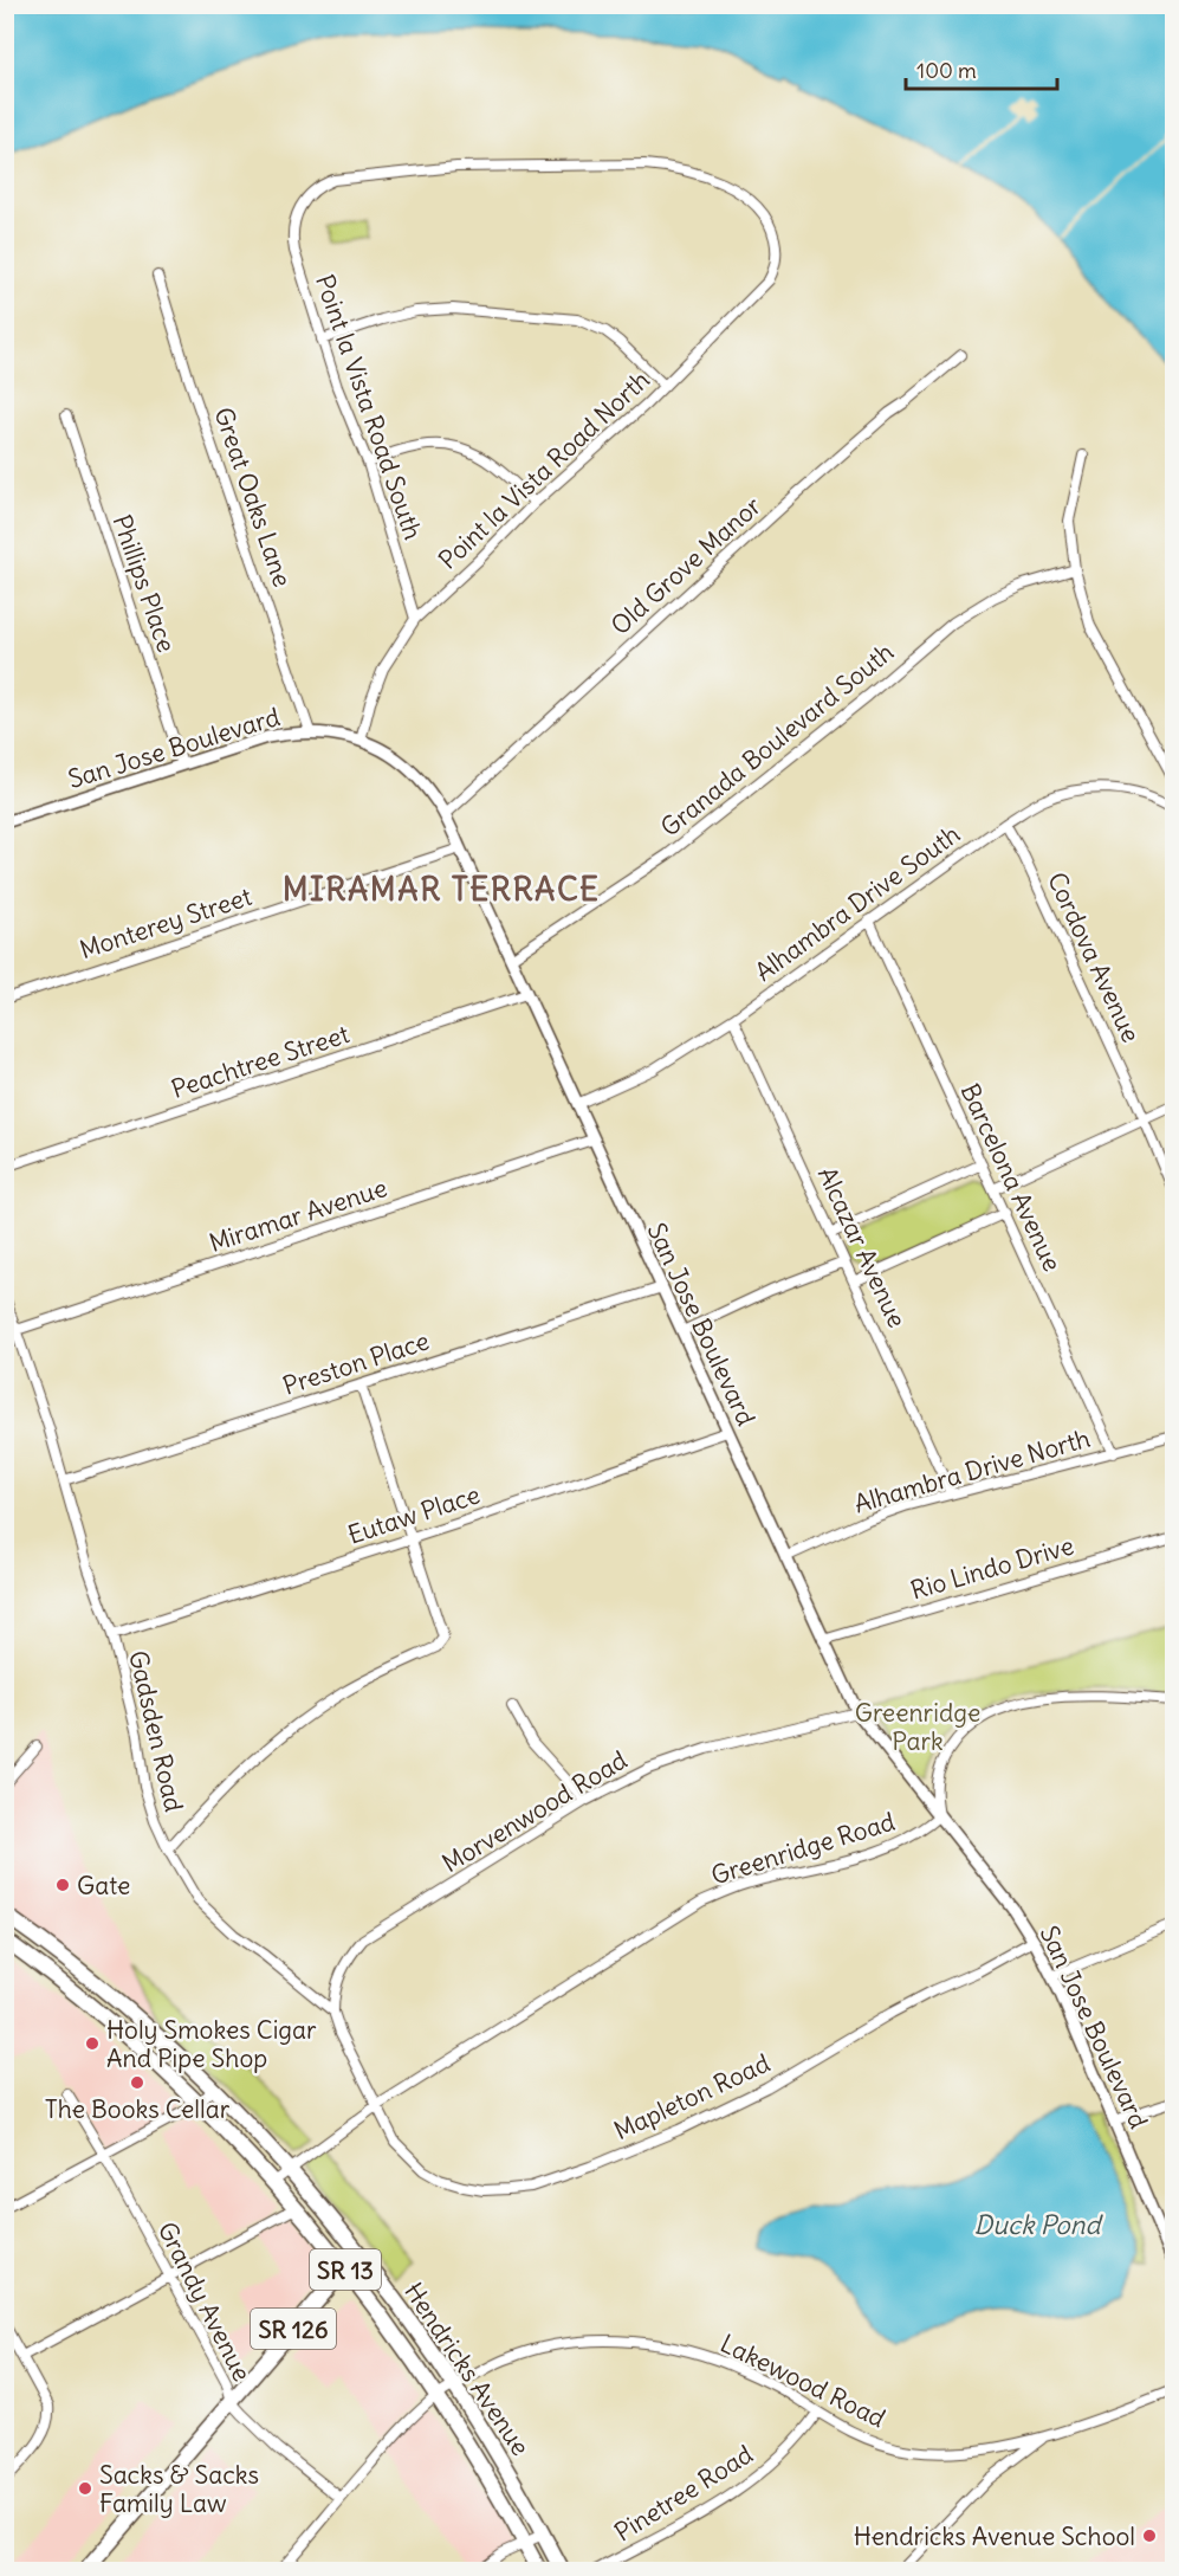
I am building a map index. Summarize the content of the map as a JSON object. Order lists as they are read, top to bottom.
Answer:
{
  "streets": {
    "main road": ["SR 13", "SR 126", "Hendricks Avenue"],
    "street": [
      "Point la Vista Road South",
      "Point la Vista Road North",
      "Great Oaks Lane",
      "Old Grove Manor",
      "Phillips Place",
      "Granada Boulevard South",
      "San Jose Boulevard",
      "Alhambra Drive South",
      "Monterey Street",
      "Cordova Avenue",
      "Peachtree Street",
      "Barcelona Avenue",
      "Miramar Avenue",
      "Alcazar Avenue",
      "Preston Place",
      "Alhambra Drive North",
      "Eutaw Place",
      "Rio Lindo Drive",
      "Gadsden Road",
      "Morvenwood Road",
      "Greenridge Road",
      "Mapleton Road",
      "Grandy Avenue",
      "Lakewood Road",
      "Pinetree Road"
    ]
  },
  "crossings": [
    ["Point la Vista Road South", "Point la Vista Road North"],
    ["Point la Vista Road North", "San Jose Boulevard"],
    ["Great Oaks Lane", "San Jose Boulevard"],
    ["Old Grove Manor", "San Jose Boulevard"],
    ["Phillips Place", "San Jose Boulevard"],
    ["Granada Boulevard South", "San Jose Boulevard"],
    ["San Jose Boulevard", "Alhambra Drive South"],
    ["San Jose Boulevard", "Monterey Street"],
    ["San Jose Boulevard", "Peachtree Street"],
    ["San Jose Boulevard", "Miramar Avenue"],
    ["San Jose Boulevard", "Preston Place"],
    ["San Jose Boulevard", "Alhambra Drive North"],
    ["San Jose Boulevard", "Eutaw Place"],
    ["San Jose Boulevard", "Rio Lindo Drive"],
    ["San Jose Boulevard", "Morvenwood Road"],
    ["San Jose Boulevard", "Greenridge Road"],
    ["San Jose Boulevard", "Mapleton Road"],
    ["Alhambra Drive South", "Cordova Avenue"],
    ["Alhambra Drive South", "Barcelona Avenue"],
    ["Alhambra Drive South", "Alcazar Avenue"],
    ["Barcelona Avenue", "Alhambra Drive North"],
    ["Miramar Avenue", "Gadsden Road"],
    ["Alcazar Avenue", "Alhambra Drive North"],
    ["Preston Place", "Gadsden Road"],
    ["Eutaw Place", "Gadsden Road"],
    ["Gadsden Road", "Morvenwood Road"],
    ["Greenridge Road", "Mapleton Road"],
    ["Greenridge Road", "Hendricks Avenue"],
    ["Grandy Avenue", "SR 126"],
    ["Grandy Avenue", "Lakewood Road"],
    ["SR 126", "Hendricks Avenue"],
    ["Hendricks Avenue", "Lakewood Road"],
    ["Lakewood Road", "Pinetree Road"]
  ],
  "districts": ["MIRAMAR TERRACE"],
  "water": ["Duck Pond"],
  "parks": ["Greenridge Park"],
  "places": [
    "Gate",
    "Holy Smokes Cigar And Pipe Shop",
    "The Books Cellar",
    "Sacks & Sacks Family Law",
    "Hendricks Avenue School"
  ],
  "scale_bar": "100 m"
}
